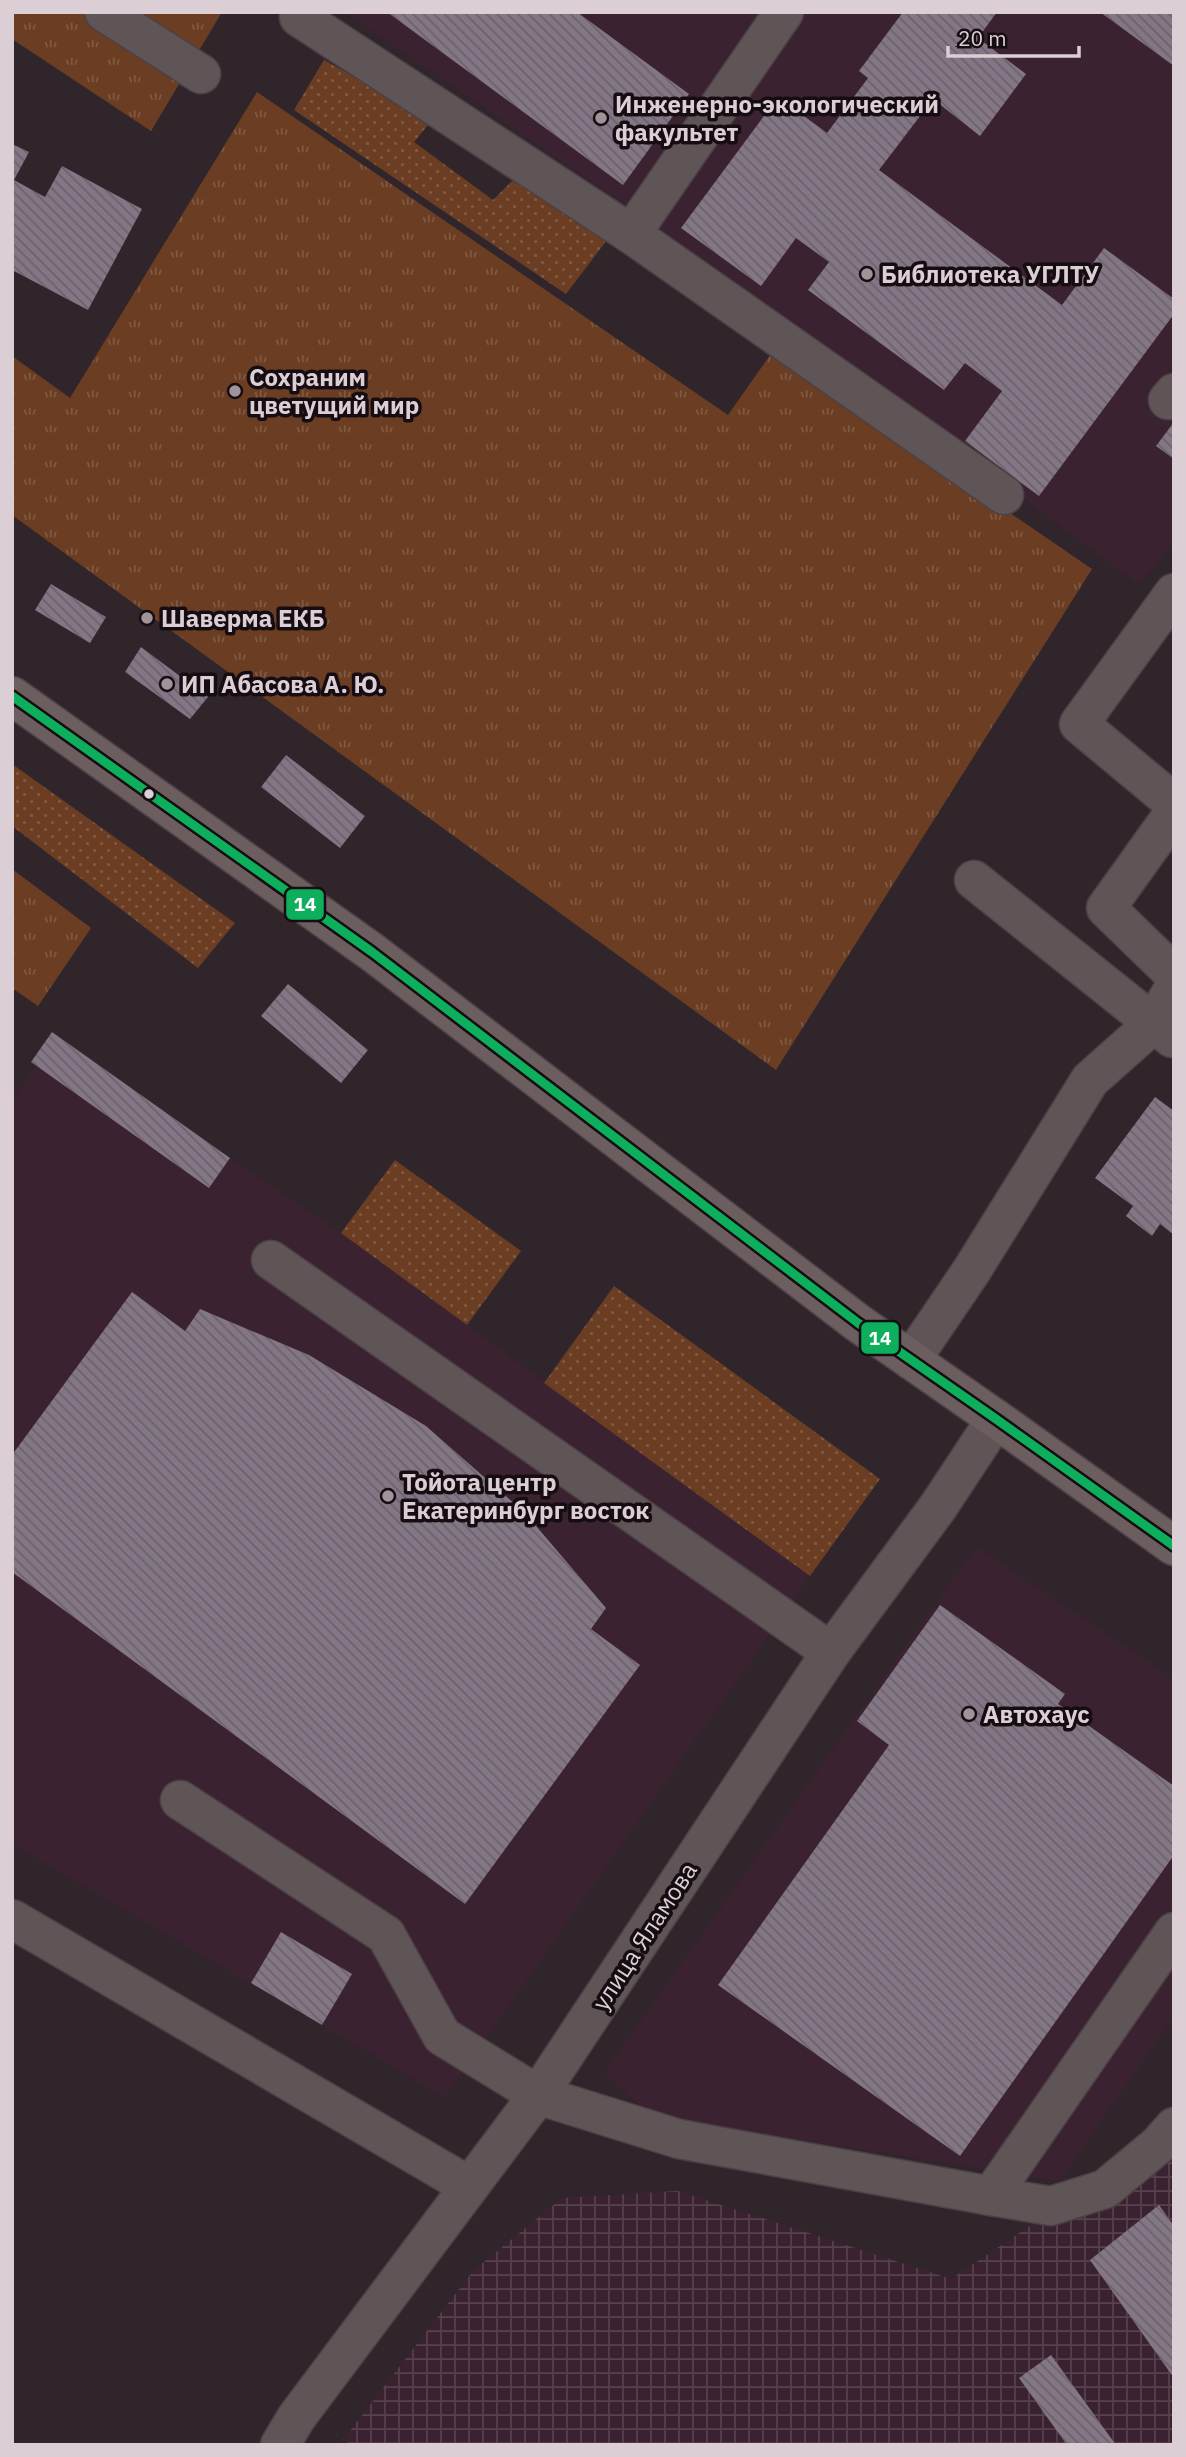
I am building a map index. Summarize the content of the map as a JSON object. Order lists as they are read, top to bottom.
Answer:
{
  "streets": {
    "street": ["улица Яламова"]
  },
  "places": [
    "Инженерно-экологический факультет",
    "Библиотека УГЛТУ",
    "Сохраним цветущий мир",
    "Шаверма ЕКБ",
    "ИП Абасова А. Ю.",
    "Тойота центр Екатеринбург восток",
    "Автохаус"
  ],
  "lines": ["transit line 14"],
  "scale_bar": "20 m"
}
